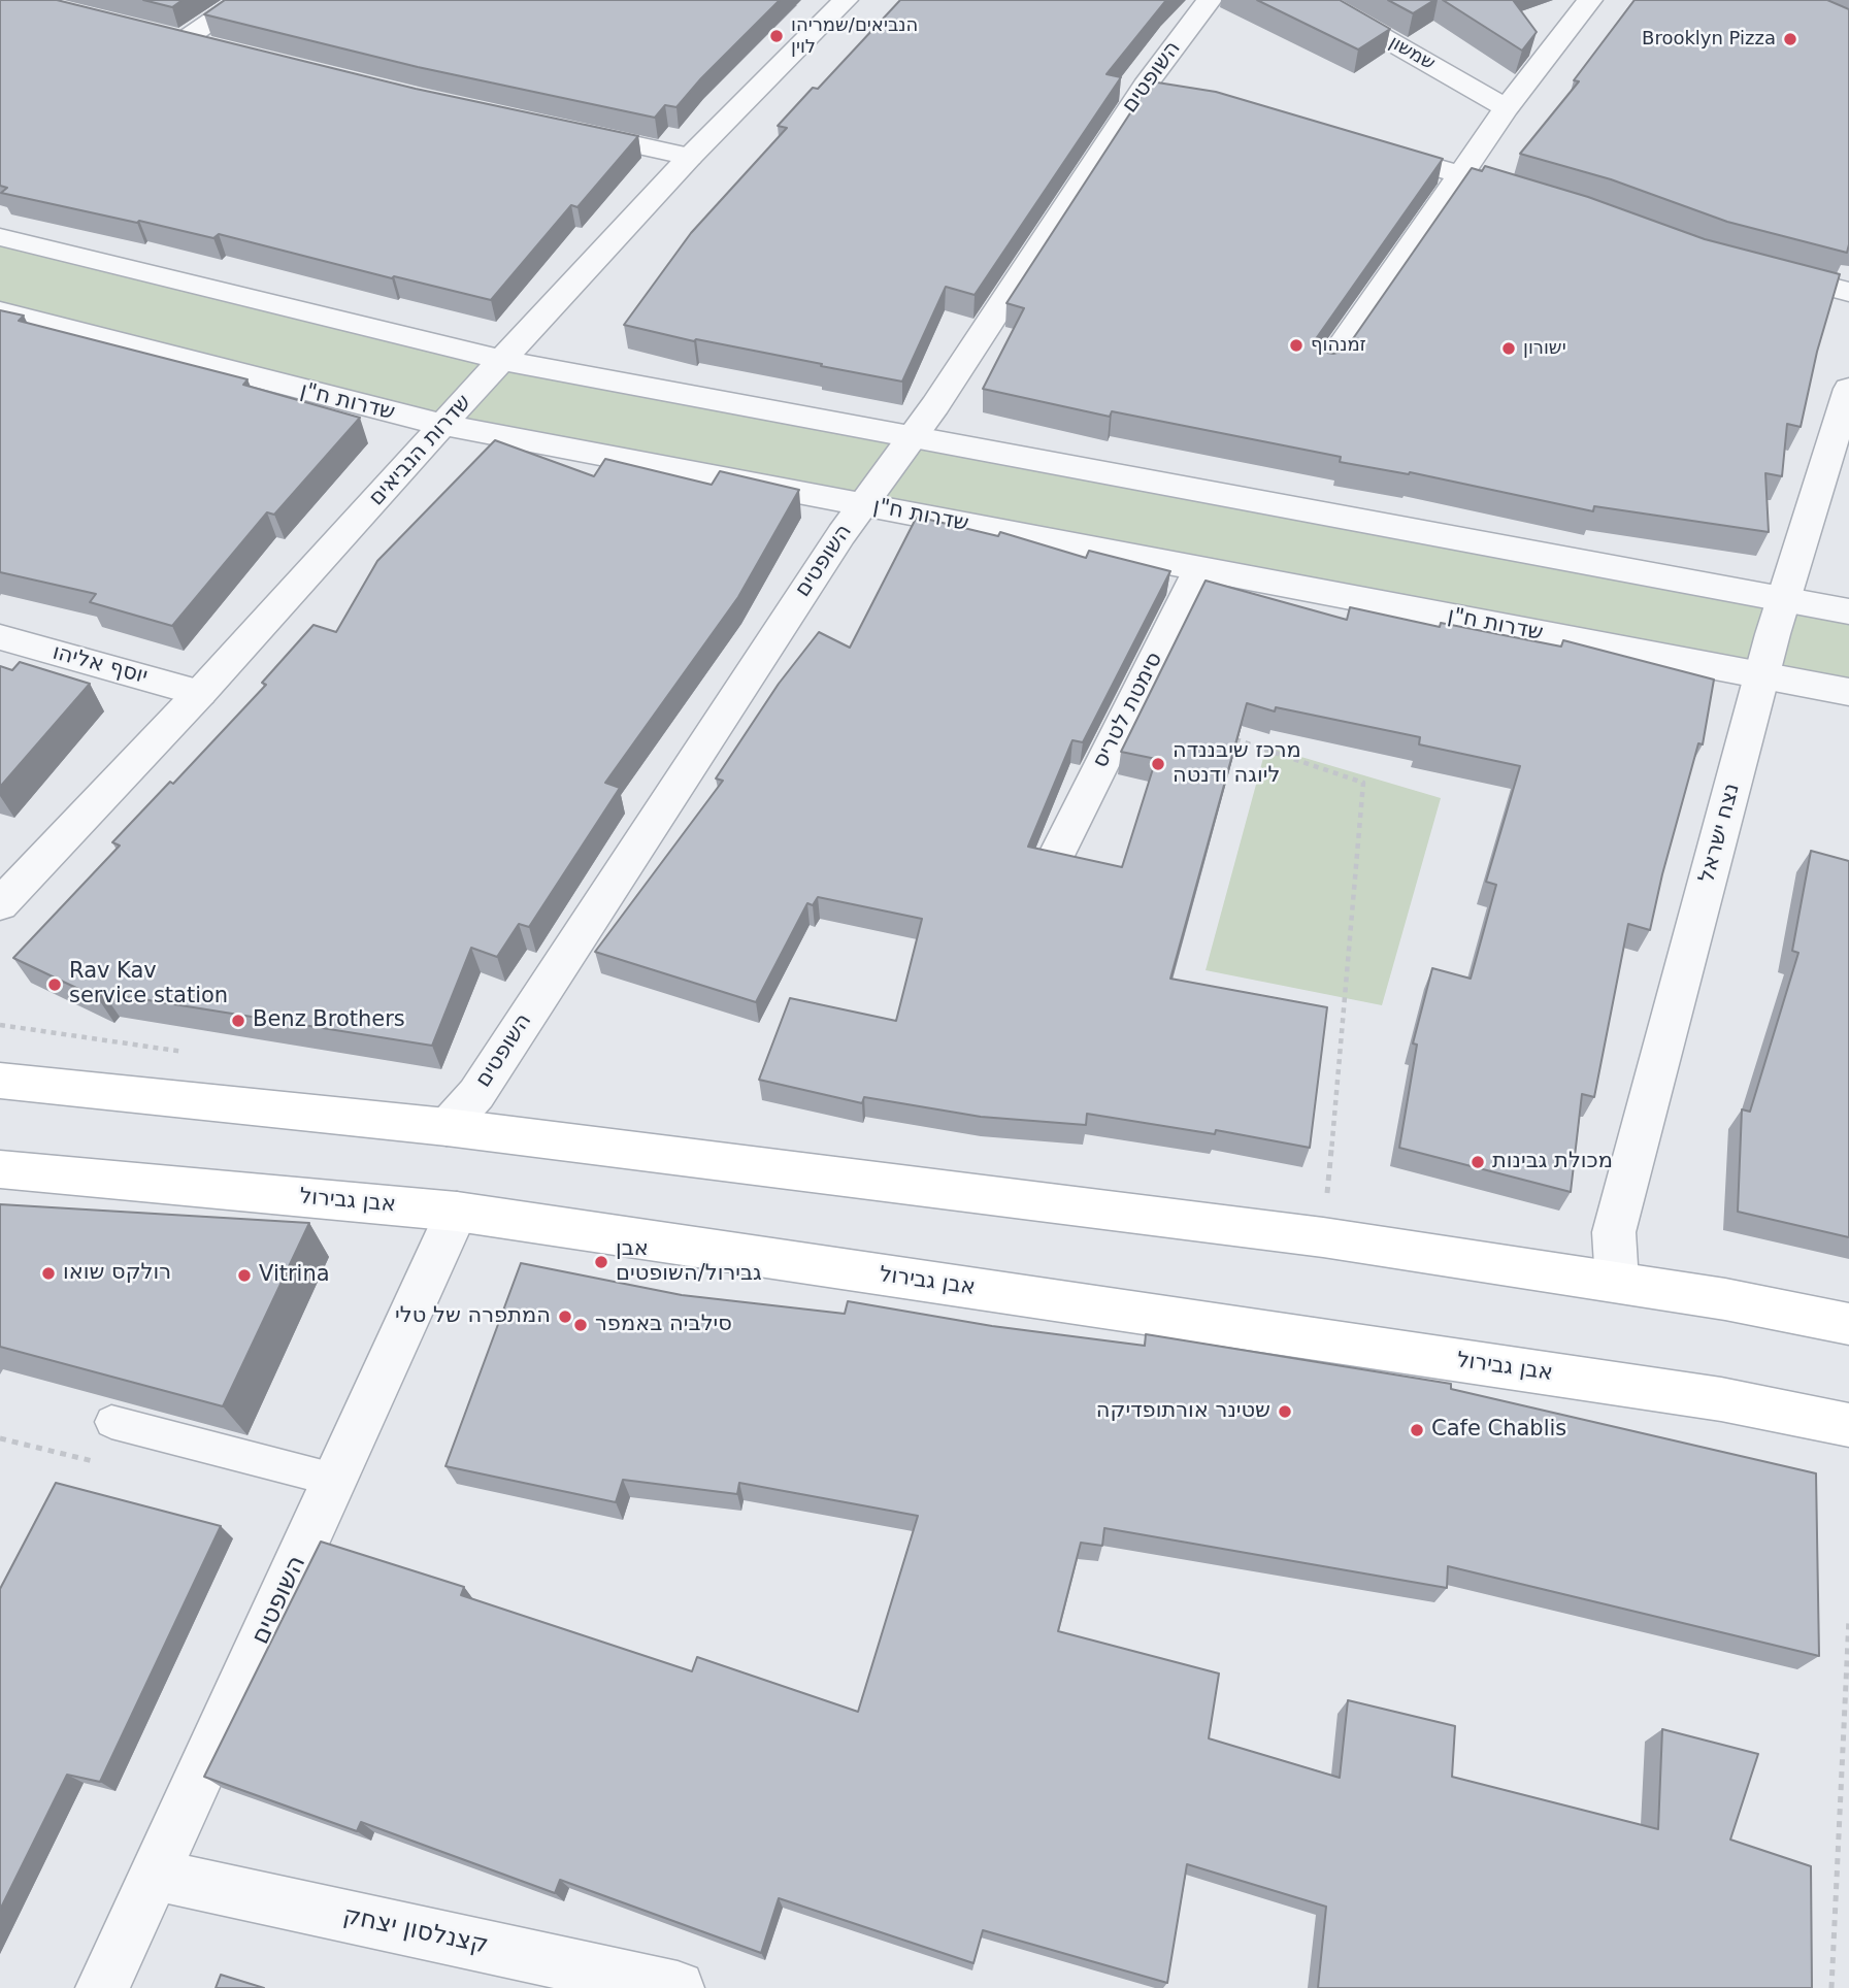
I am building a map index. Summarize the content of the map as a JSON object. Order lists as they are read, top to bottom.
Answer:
{
  "streets": {
    "main road": ["אבן גבירול"],
    "street": [
      "שמשון",
      "השופטים",
      "שדרות ח\"ן",
      "שדרות הנביאים",
      "יוסף אליהו",
      "סימטת לטריס",
      "נצח ישראל",
      "קצנלסון יצחק"
    ]
  },
  "crossings": [
    ["השופטים", "שדרות ח\"ן"],
    ["השופטים", "אבן גבירול"],
    ["השופטים", "קצנלסון יצחק"],
    ["שדרות ח\"ן", "שדרות הנביאים"],
    ["שדרות ח\"ן", "סימטת לטריס"],
    ["שדרות ח\"ן", "נצח ישראל"],
    ["שדרות הנביאים", "יוסף אליהו"]
  ],
  "places": [
    "הנביאים/שמריהו לוין",
    "Brooklyn Pizza",
    "זמנהוף",
    "ישורון",
    "מרכז שיבננדה ליוגה ודנטה",
    "Rav Kav service station",
    "Benz Brothers",
    "מכולת גבינות",
    "אבן גבירול/השופטים",
    "רולקס שואו",
    "Vitrina",
    "המתפרה של טלי",
    "סילביה באמפר",
    "שטינר אורתופדיקה",
    "Cafe Chablis"
  ]
}
